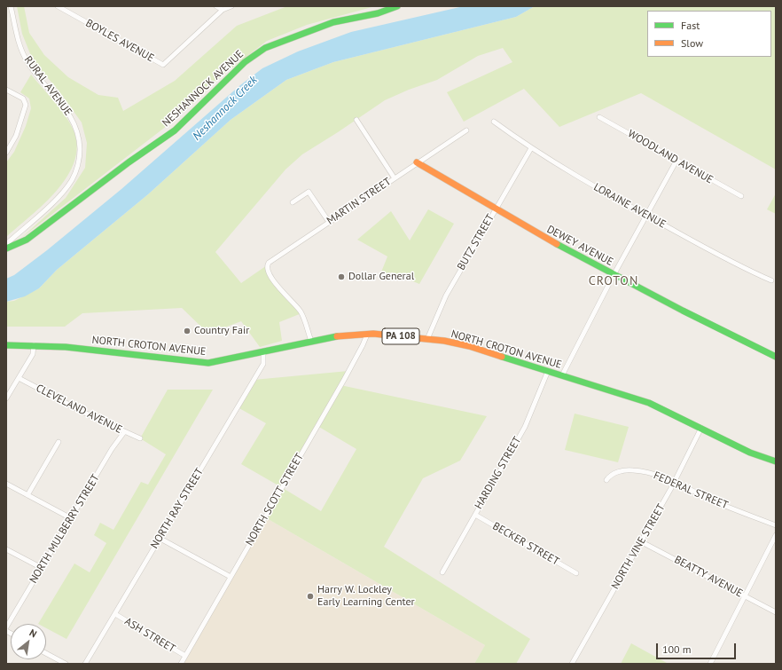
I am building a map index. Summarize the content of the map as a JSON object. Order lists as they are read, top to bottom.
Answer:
{
  "streets": {
    "street": [
      "BOYLES AVENUE",
      "RURAL AVENUE",
      "NESHANNOCK AVENUE",
      "WOODLAND AVENUE",
      "MARTIN STREET",
      "LORAINE AVENUE",
      "BUTZ STREET",
      "DEWEY AVENUE",
      "PA 108",
      "NORTH CROTON AVENUE",
      "CLEVELAND AVENUE",
      "HARDING STREET",
      "FEDERAL STREET",
      "NORTH SCOTT STREET",
      "NORTH RAY STREET",
      "NORTH MULBERRY STREET",
      "BECKER STREET",
      "NORTH VINE STREET",
      "BEATTY AVENUE",
      "ASH STREET"
    ]
  },
  "crossings": [
    ["MARTIN STREET", "DEWEY AVENUE"],
    ["MARTIN STREET", "NORTH CROTON AVENUE"],
    ["LORAINE AVENUE", "BUTZ STREET"],
    ["BUTZ STREET", "DEWEY AVENUE"],
    ["BUTZ STREET", "NORTH CROTON AVENUE"],
    ["NORTH CROTON AVENUE", "HARDING STREET"],
    ["NORTH CROTON AVENUE", "NORTH SCOTT STREET"],
    ["NORTH CROTON AVENUE", "NORTH RAY STREET"],
    ["NORTH CROTON AVENUE", "NORTH VINE STREET"],
    ["CLEVELAND AVENUE", "NORTH MULBERRY STREET"],
    ["HARDING STREET", "BECKER STREET"],
    ["FEDERAL STREET", "NORTH VINE STREET"],
    ["NORTH SCOTT STREET", "ASH STREET"],
    ["NORTH RAY STREET", "ASH STREET"],
    ["NORTH VINE STREET", "BEATTY AVENUE"]
  ],
  "districts": ["CROTON"],
  "water": ["Neshannock Creek"],
  "places": ["Dollar General", "Country Fair", "Harry W. Lockley Early Learning Center"],
  "legend": ["Fast", "Slow"],
  "scale_bar": "100 m",
  "north": "top right"
}
